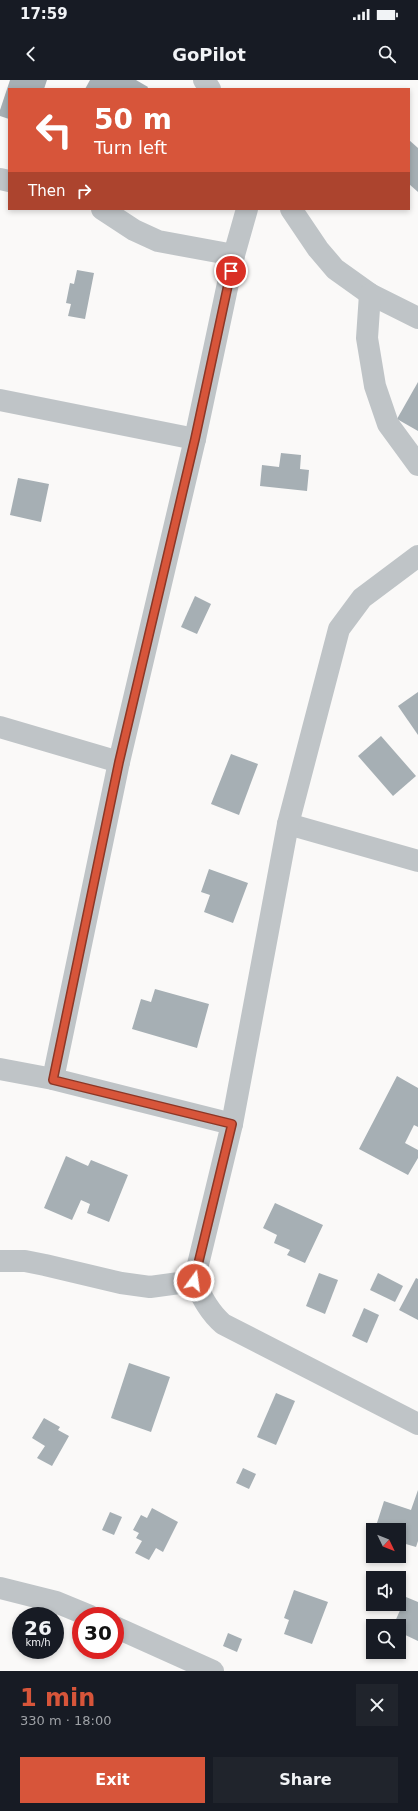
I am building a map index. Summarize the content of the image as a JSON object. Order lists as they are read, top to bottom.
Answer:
{
  "north": "bottom right",
  "page": {
    "status": "17:59",
    "header": "GoPilot",
    "turn": ["50 m", "Turn left"],
    "then": "Then",
    "speed": "26 km/h",
    "limit": "30",
    "heading": ["1 min", "330 m · 18:00"],
    "buttons": ["Exit", "Share"]
  }
}
